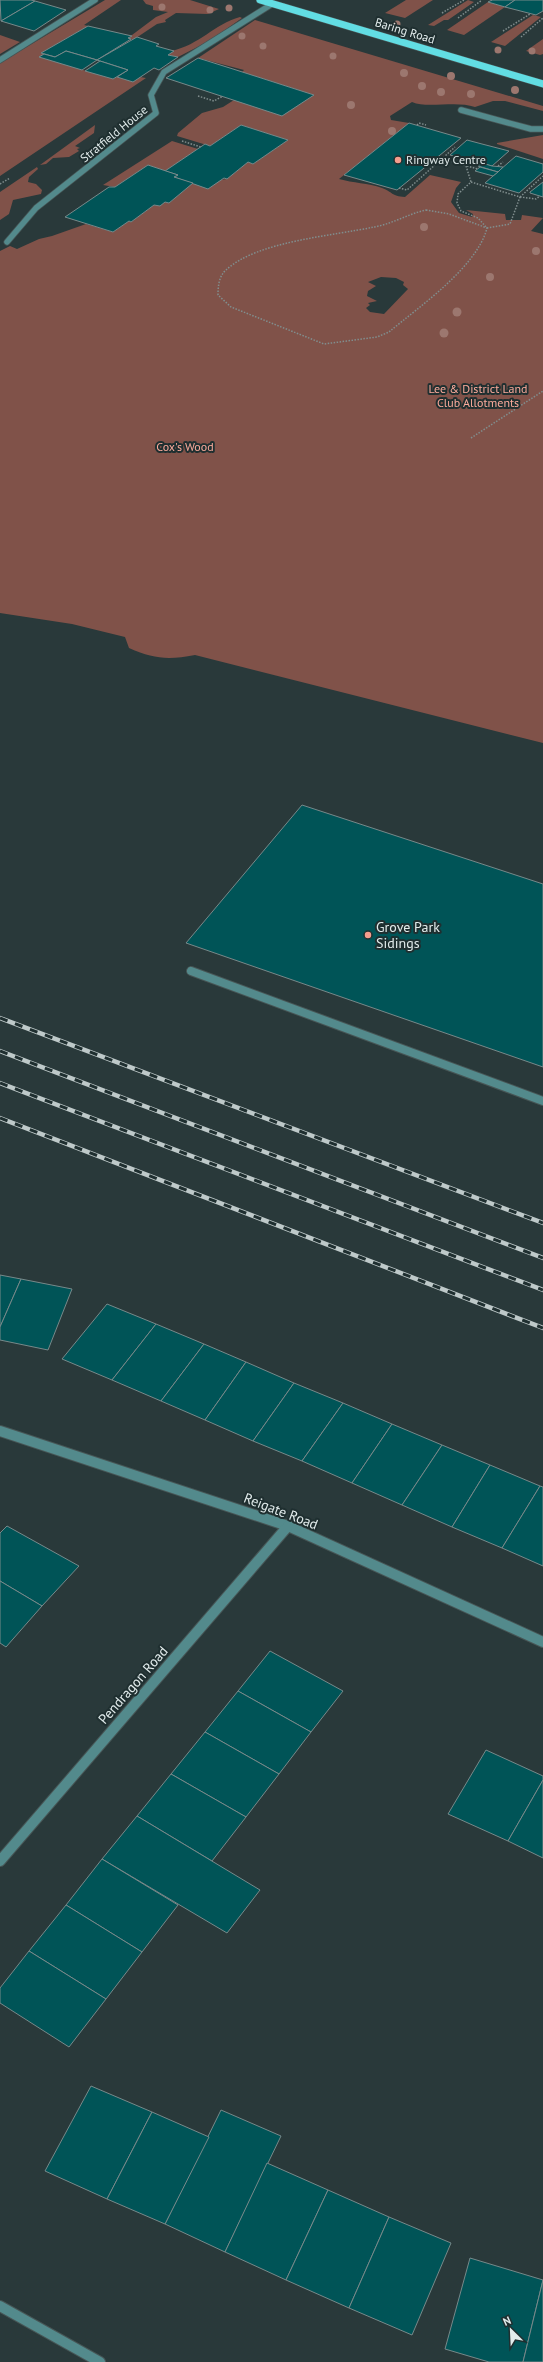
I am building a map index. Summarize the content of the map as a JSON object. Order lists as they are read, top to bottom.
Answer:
{
  "streets": {
    "main road": ["Baring Road"],
    "street": ["Stratfield House", "Reigate Road", "Pendragon Road"]
  },
  "crossings": [
    ["Baring Road", "Stratfield House"],
    ["Reigate Road", "Pendragon Road"]
  ],
  "parks": ["Lee & District Land Club Allotments", "Cox's Wood"],
  "places": ["Ringway Centre", "Grove Park Sidings"],
  "north": "top left"
}
